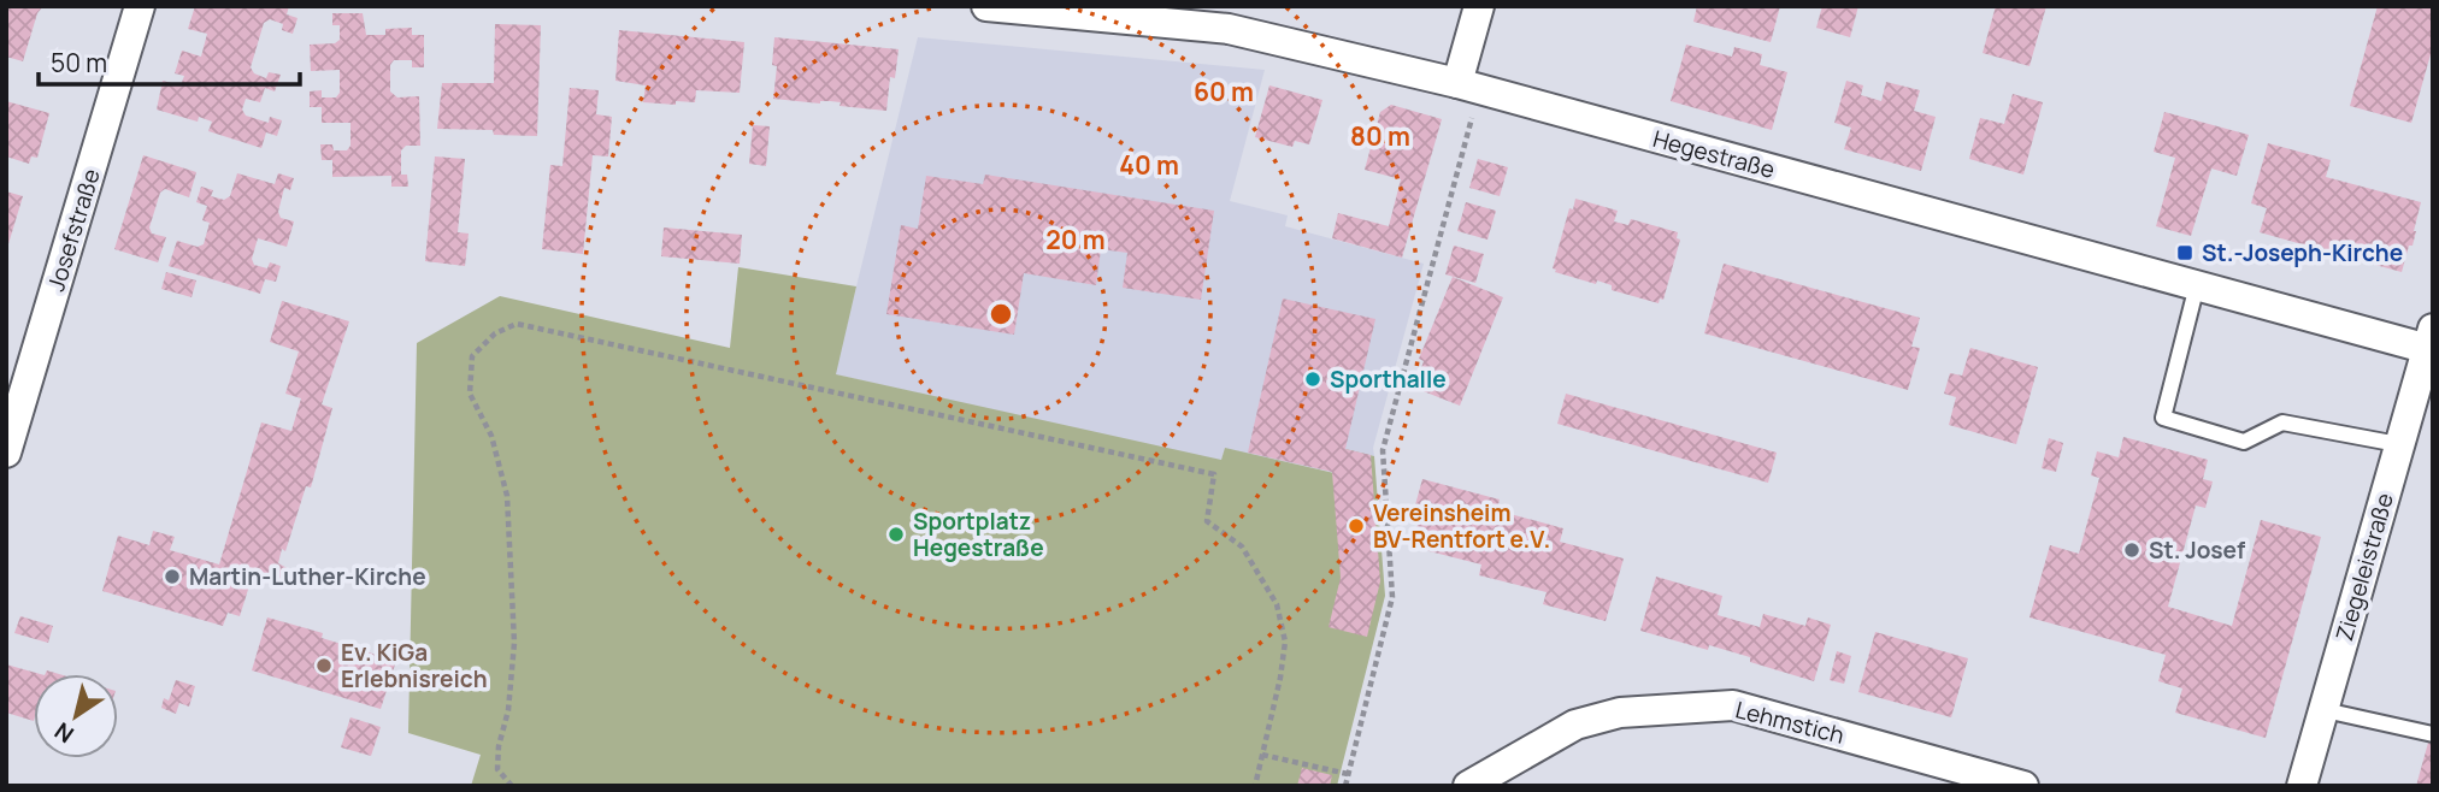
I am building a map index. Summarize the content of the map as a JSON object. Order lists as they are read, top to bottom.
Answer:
{
  "streets": {
    "street": [
      "Hegestraße",
      "Josefstraße",
      "Ziegeleistraße",
      "Lehmstich"
    ]
  },
  "crossings": [
    ["Hegestraße", "Ziegeleistraße"]
  ],
  "places": {
    "transit": ["St.-Joseph-Kirche"],
    "other": [
      "Sporthalle",
      "Vereinsheim BV-Rentfort e.V.",
      "Sportplatz Hegestraße",
      "St. Josef",
      "Martin-Luther-Kirche",
      "Ev. KiGa Erlebnisreich"
    ]
  },
  "scale_bar": "50 m",
  "north": "bottom left",
  "rings": [
    "60 m",
    "80 m",
    "40 m",
    "20 m"
  ]
}
